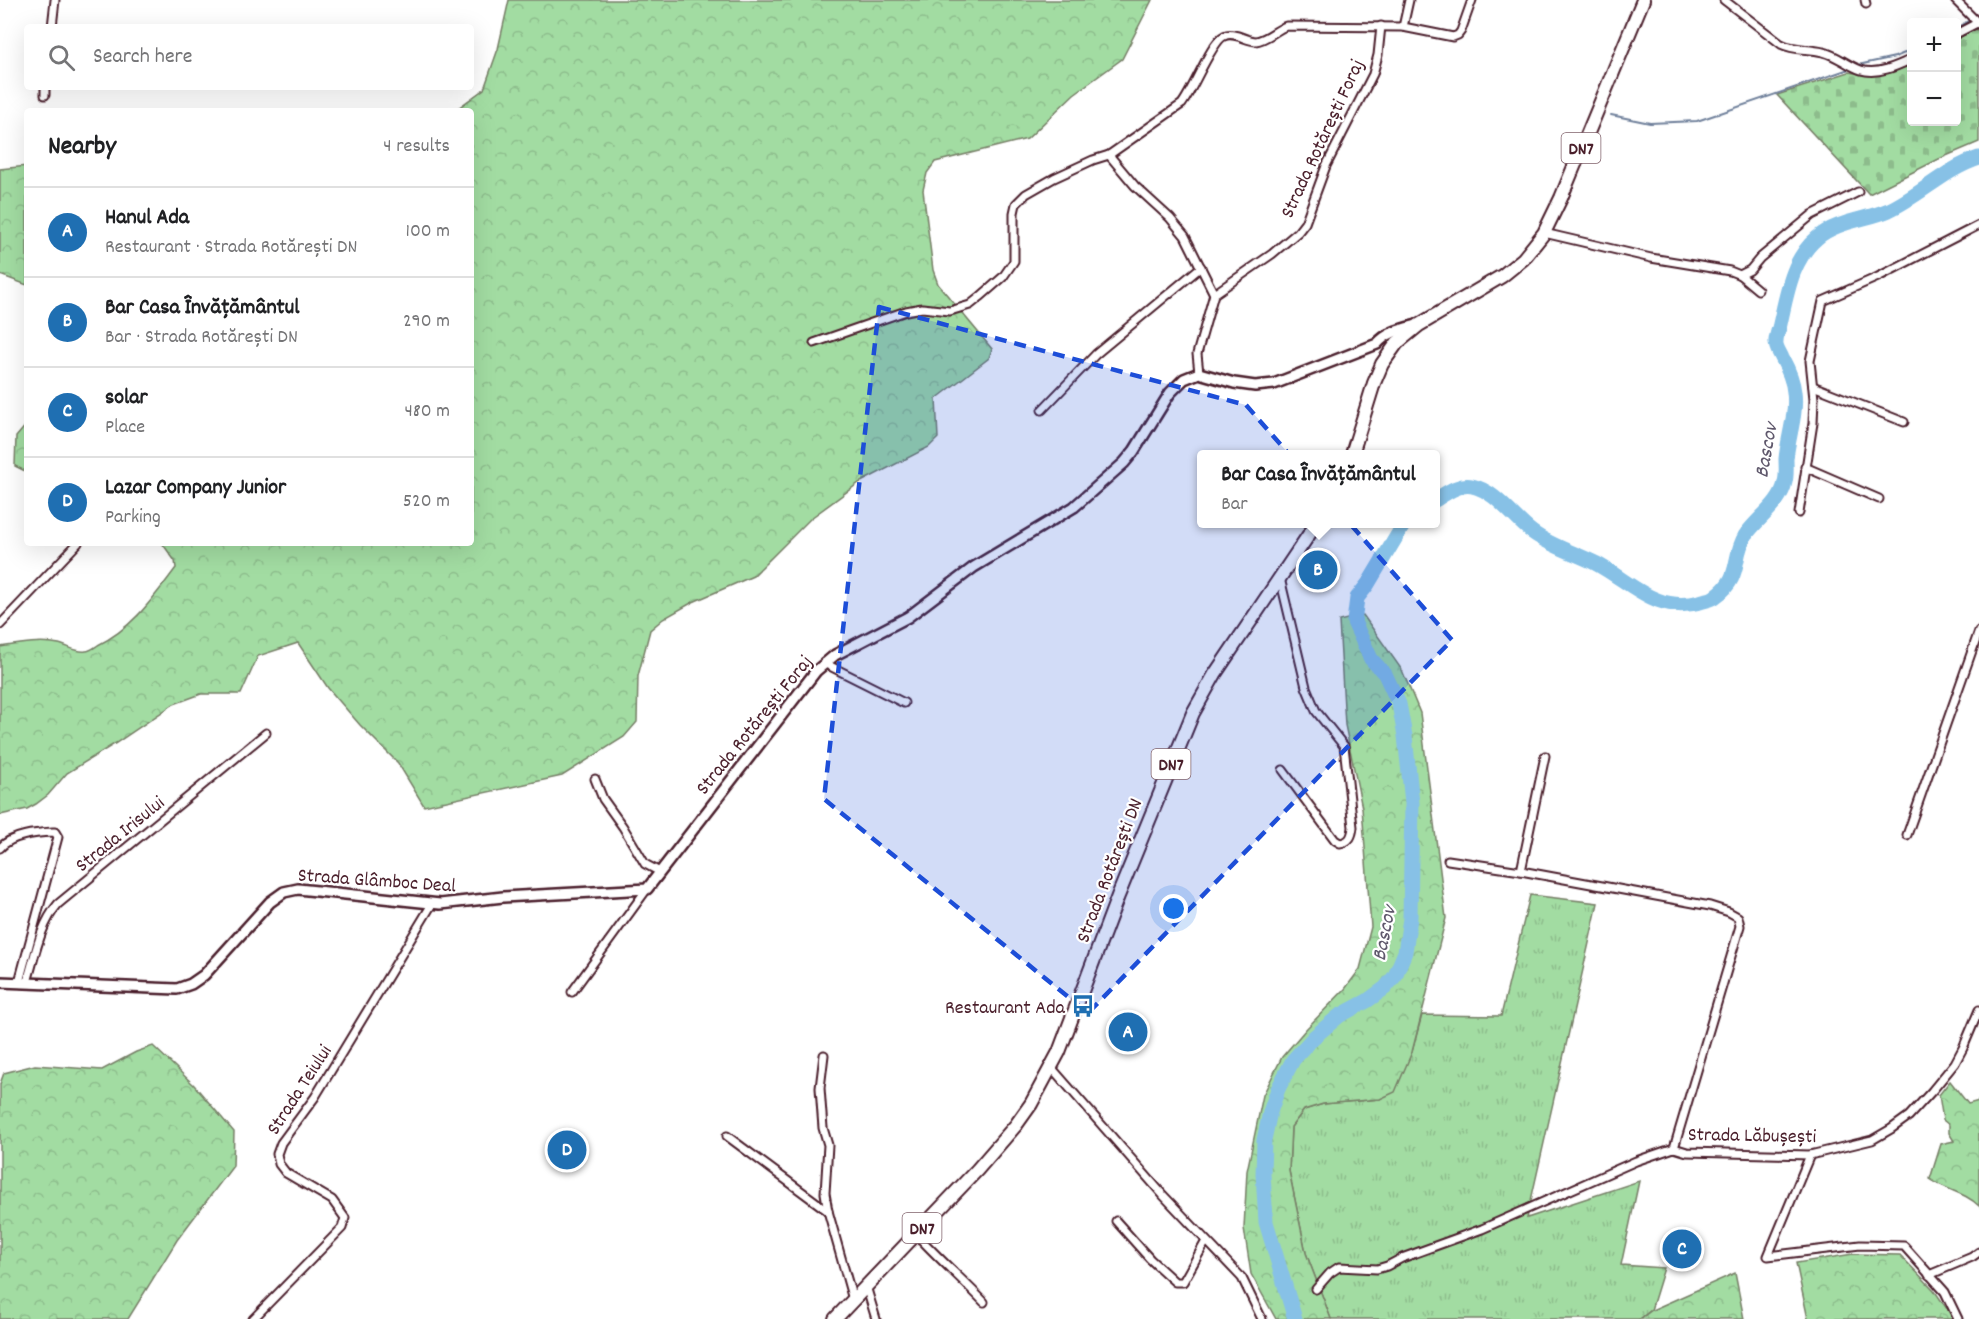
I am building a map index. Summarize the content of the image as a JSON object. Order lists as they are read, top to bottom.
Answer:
{
  "streets": {
    "highway": ["DN7", "Strada Rotărești DN"],
    "street": [
      "Strada Rotărești Foraj",
      "Strada Irisului",
      "Strada Glâmboc Deal",
      "Strada Teiului",
      "Strada Lăbușești"
    ]
  },
  "crossings": [
    ["Strada Rotărești Foraj", "Strada Glâmboc Deal"],
    ["DN7", "Strada Rotărești DN"],
    ["Strada Irisului", "Strada Glâmboc Deal"],
    ["Strada Glâmboc Deal", "Strada Teiului"]
  ],
  "water": ["Bascov"],
  "places": {
    "bus stop": ["Restaurant Ada"]
  },
  "page": {
    "map_buttons": ["+", "−"],
    "search": "Search here",
    "heading": ["Nearby", "4 results"],
    "list": [
      {
        "mark": "A",
        "name": "Hanul Ada",
        "note": "Restaurant · Strada Rotărești DN",
        "value": "100 m"
      },
      {
        "mark": "B",
        "name": "Bar Casa Învățământul",
        "note": "Bar · Strada Rotărești DN",
        "value": "290 m"
      },
      {
        "mark": "C",
        "name": "solar",
        "note": "Place",
        "value": "480 m"
      },
      {
        "mark": "D",
        "name": "Lazar Company Junior",
        "note": "Parking",
        "value": "520 m"
      }
    ],
    "popup": ["Bar Casa Învățământul", "Bar"],
    "pins": [
      "B",
      "A",
      "D",
      "C"
    ]
  }
}
